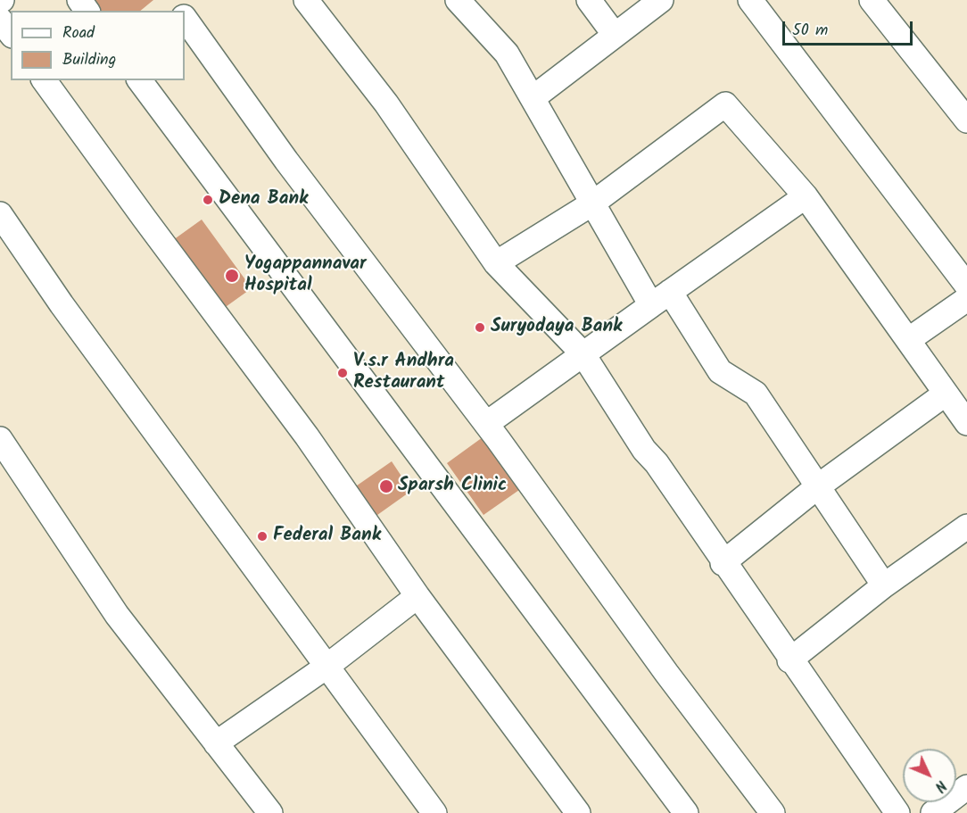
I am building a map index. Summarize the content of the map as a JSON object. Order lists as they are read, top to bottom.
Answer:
{
  "places": [
    "Dena Bank",
    "Yogappannavar Hospital",
    "Suryodaya Bank",
    "V.s.r Andhra Restaurant",
    "Sparsh Clinic",
    "Federal Bank"
  ],
  "legend": ["Road", "Building"],
  "scale_bar": "50 m",
  "north": "bottom right"
}
